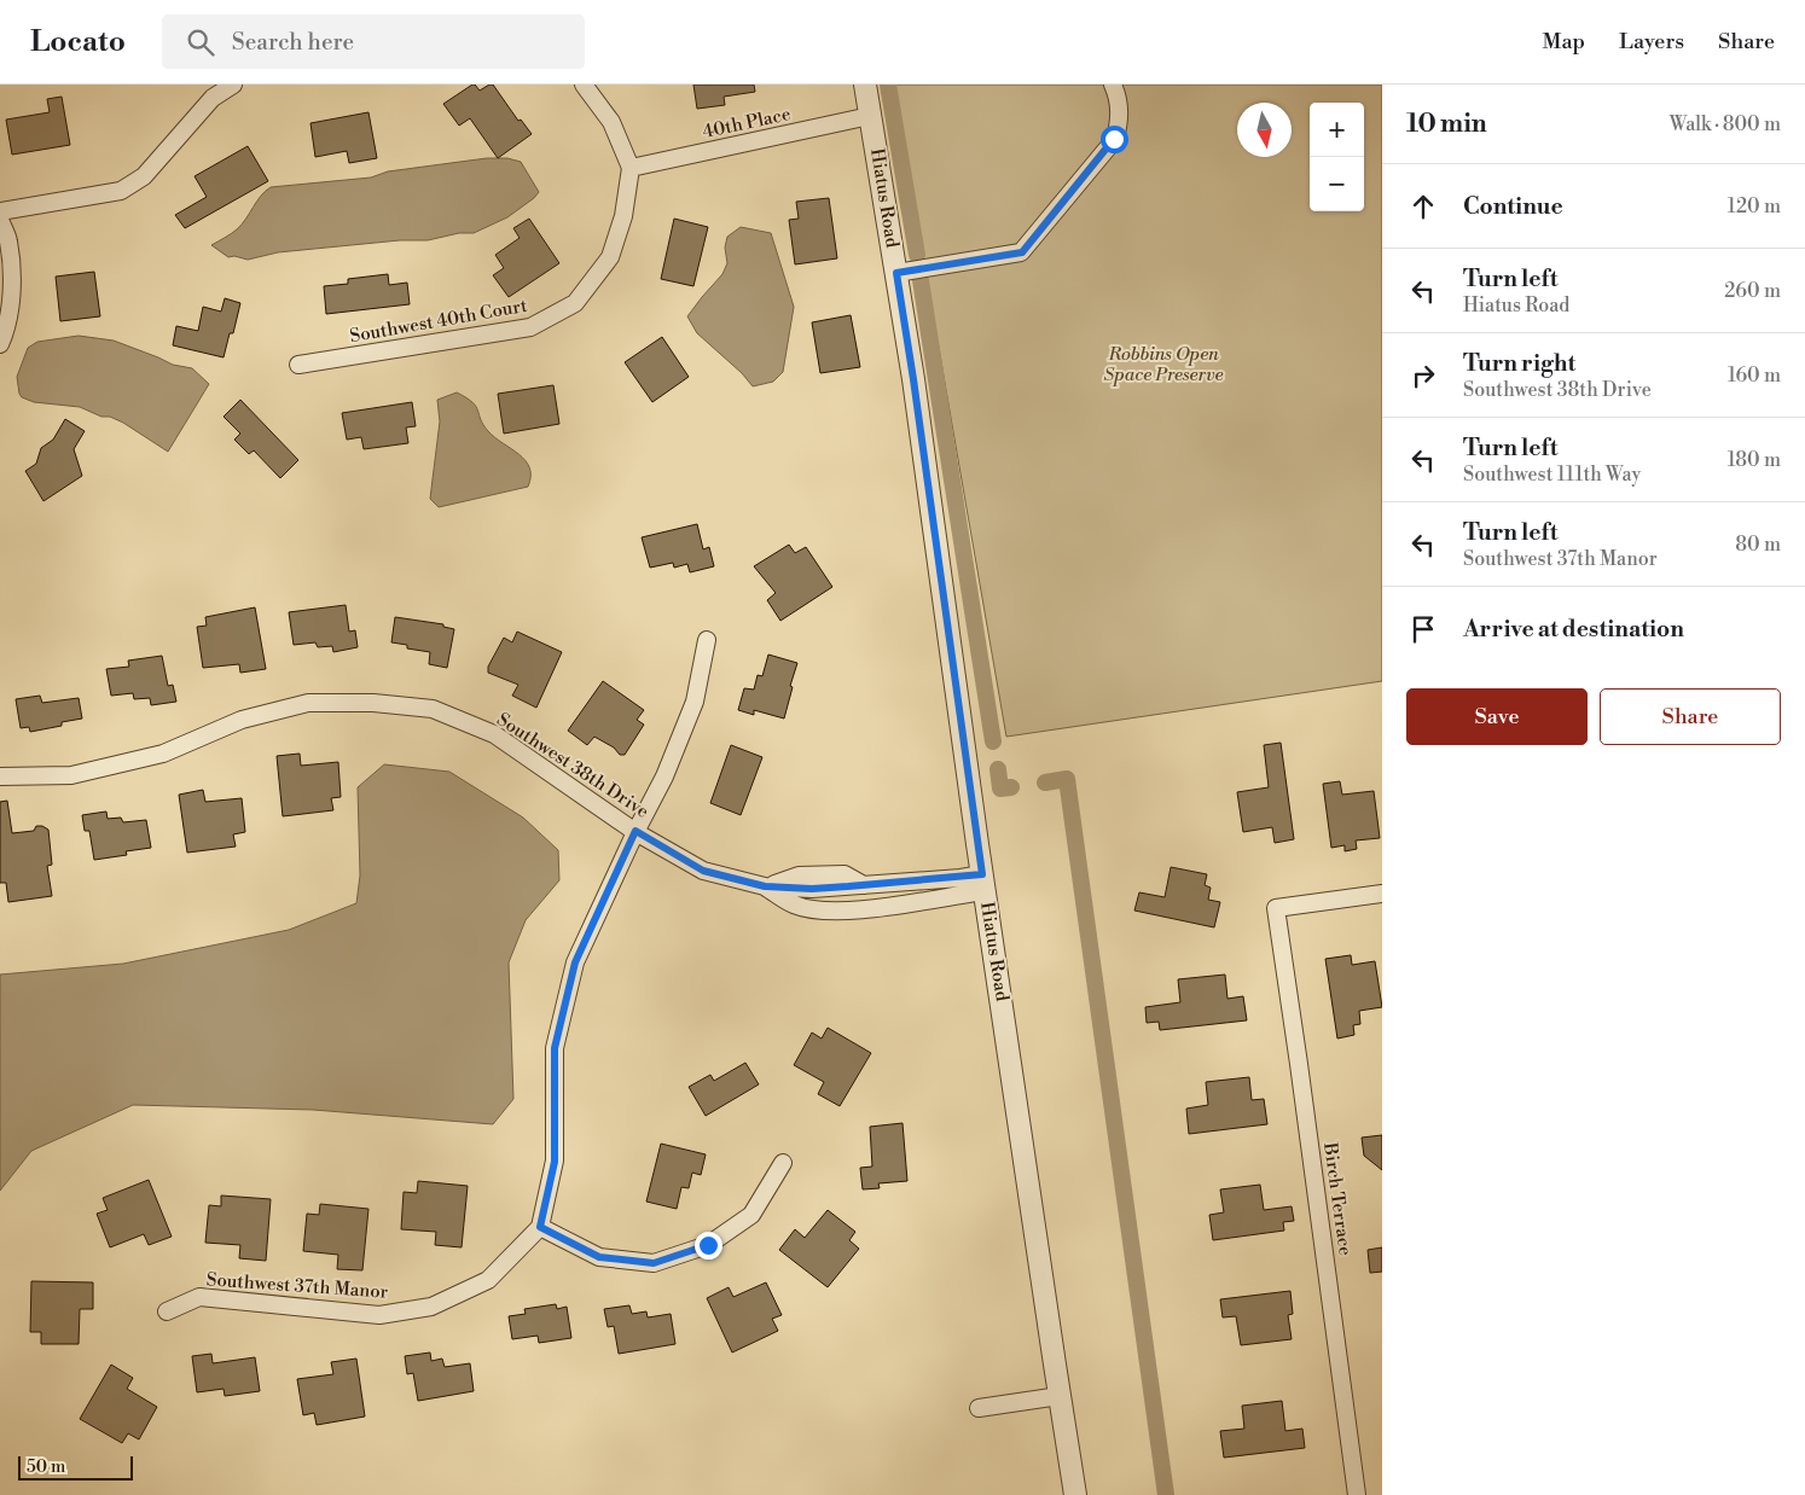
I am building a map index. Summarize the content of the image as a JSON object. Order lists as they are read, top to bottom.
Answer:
{
  "streets": {
    "street": [
      "40th Place",
      "Hiatus Road",
      "Southwest 40th Court",
      "Southwest 38th Drive",
      "Birch Terrace",
      "Southwest 37th Manor"
    ]
  },
  "crossings": [
    ["40th Place", "Hiatus Road"],
    ["40th Place", "Southwest 40th Court"],
    ["Hiatus Road", "Southwest 38th Drive"]
  ],
  "parks": ["Robbins Open Space Preserve"],
  "scale_bar": "50 m",
  "north": "bottom",
  "page": {
    "header": "Locato",
    "search": "Search here",
    "nav": ["Map", "Layers", "Share"],
    "heading": ["10 min", "Walk · 800 m"],
    "map_buttons": ["+", "−"],
    "list": [
      ["Continue", "120 m"],
      ["Turn left", "Hiatus Road", "260 m"],
      ["Turn right", "Southwest 38th Drive", "160 m"],
      ["Turn left", "Southwest 111th Way", "180 m"],
      ["Turn left", "Southwest 37th Manor", "80 m"],
      "Arrive at destination"
    ],
    "buttons": ["Save", "Share"],
    "scale": "50 m"
  }
}
